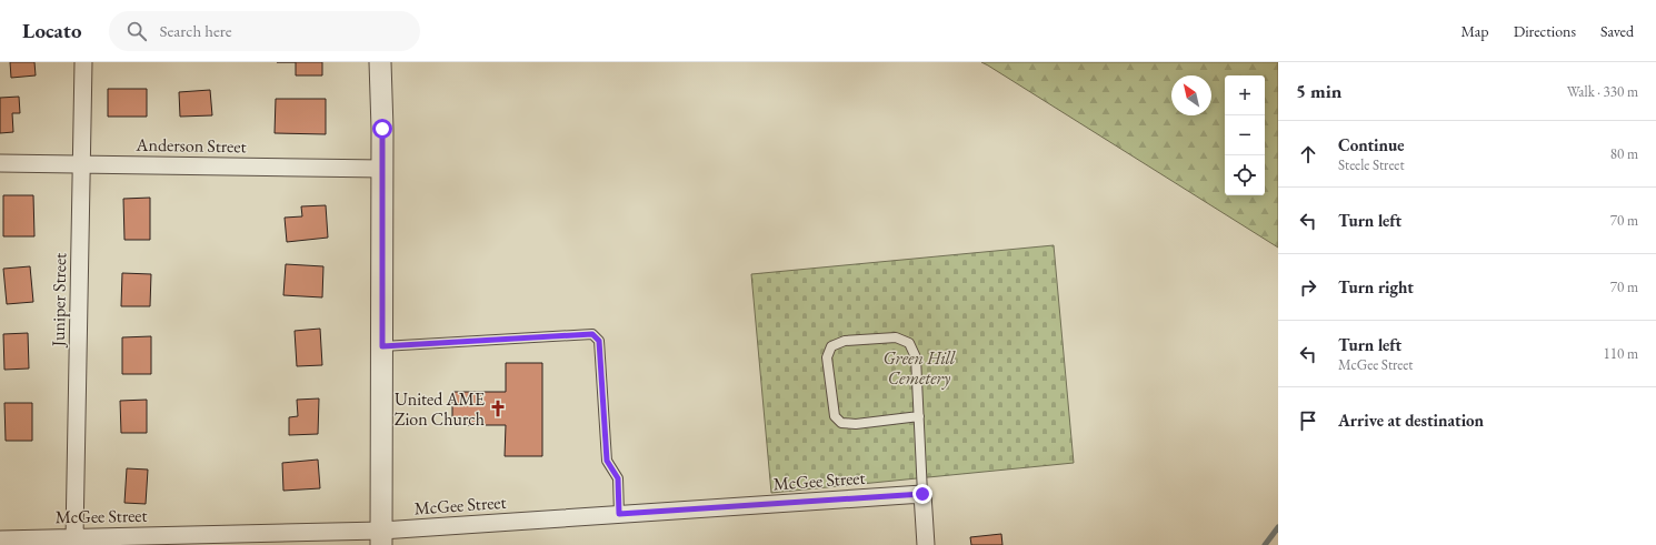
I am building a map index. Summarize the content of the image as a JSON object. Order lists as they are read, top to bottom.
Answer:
{
  "streets": {
    "street": ["Anderson Street", "Juniper Street", "McGee Street"]
  },
  "crossings": [
    ["Anderson Street", "Juniper Street"],
    ["Juniper Street", "McGee Street"]
  ],
  "parks": ["Green Hill Cemetery"],
  "places": {
    "church": ["United AME Zion Church"]
  },
  "north": "top left",
  "page": {
    "header": "Locato",
    "search": "Search here",
    "nav": ["Map", "Directions", "Saved"],
    "heading": ["5 min", "Walk · 330 m"],
    "map_buttons": ["+", "−"],
    "list": [
      ["Continue", "Steele Street", "80 m"],
      ["Turn left", "70 m"],
      ["Turn right", "70 m"],
      ["Turn left", "McGee Street", "110 m"],
      "Arrive at destination"
    ]
  }
}
